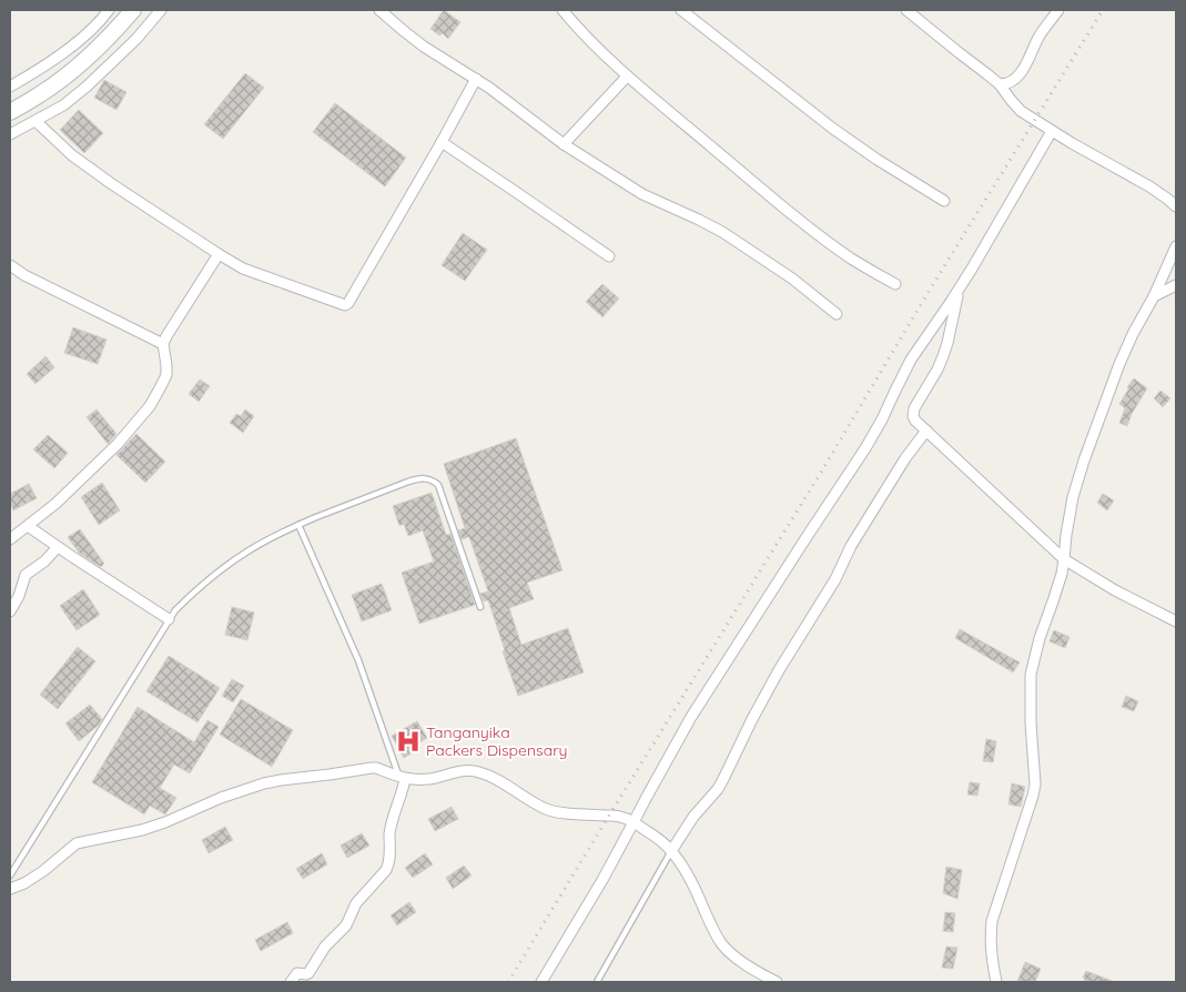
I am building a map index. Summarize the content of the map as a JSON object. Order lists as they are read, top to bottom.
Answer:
{
  "places": {
    "hospital": ["Tanganyika Packers Dispensary"]
  }
}
